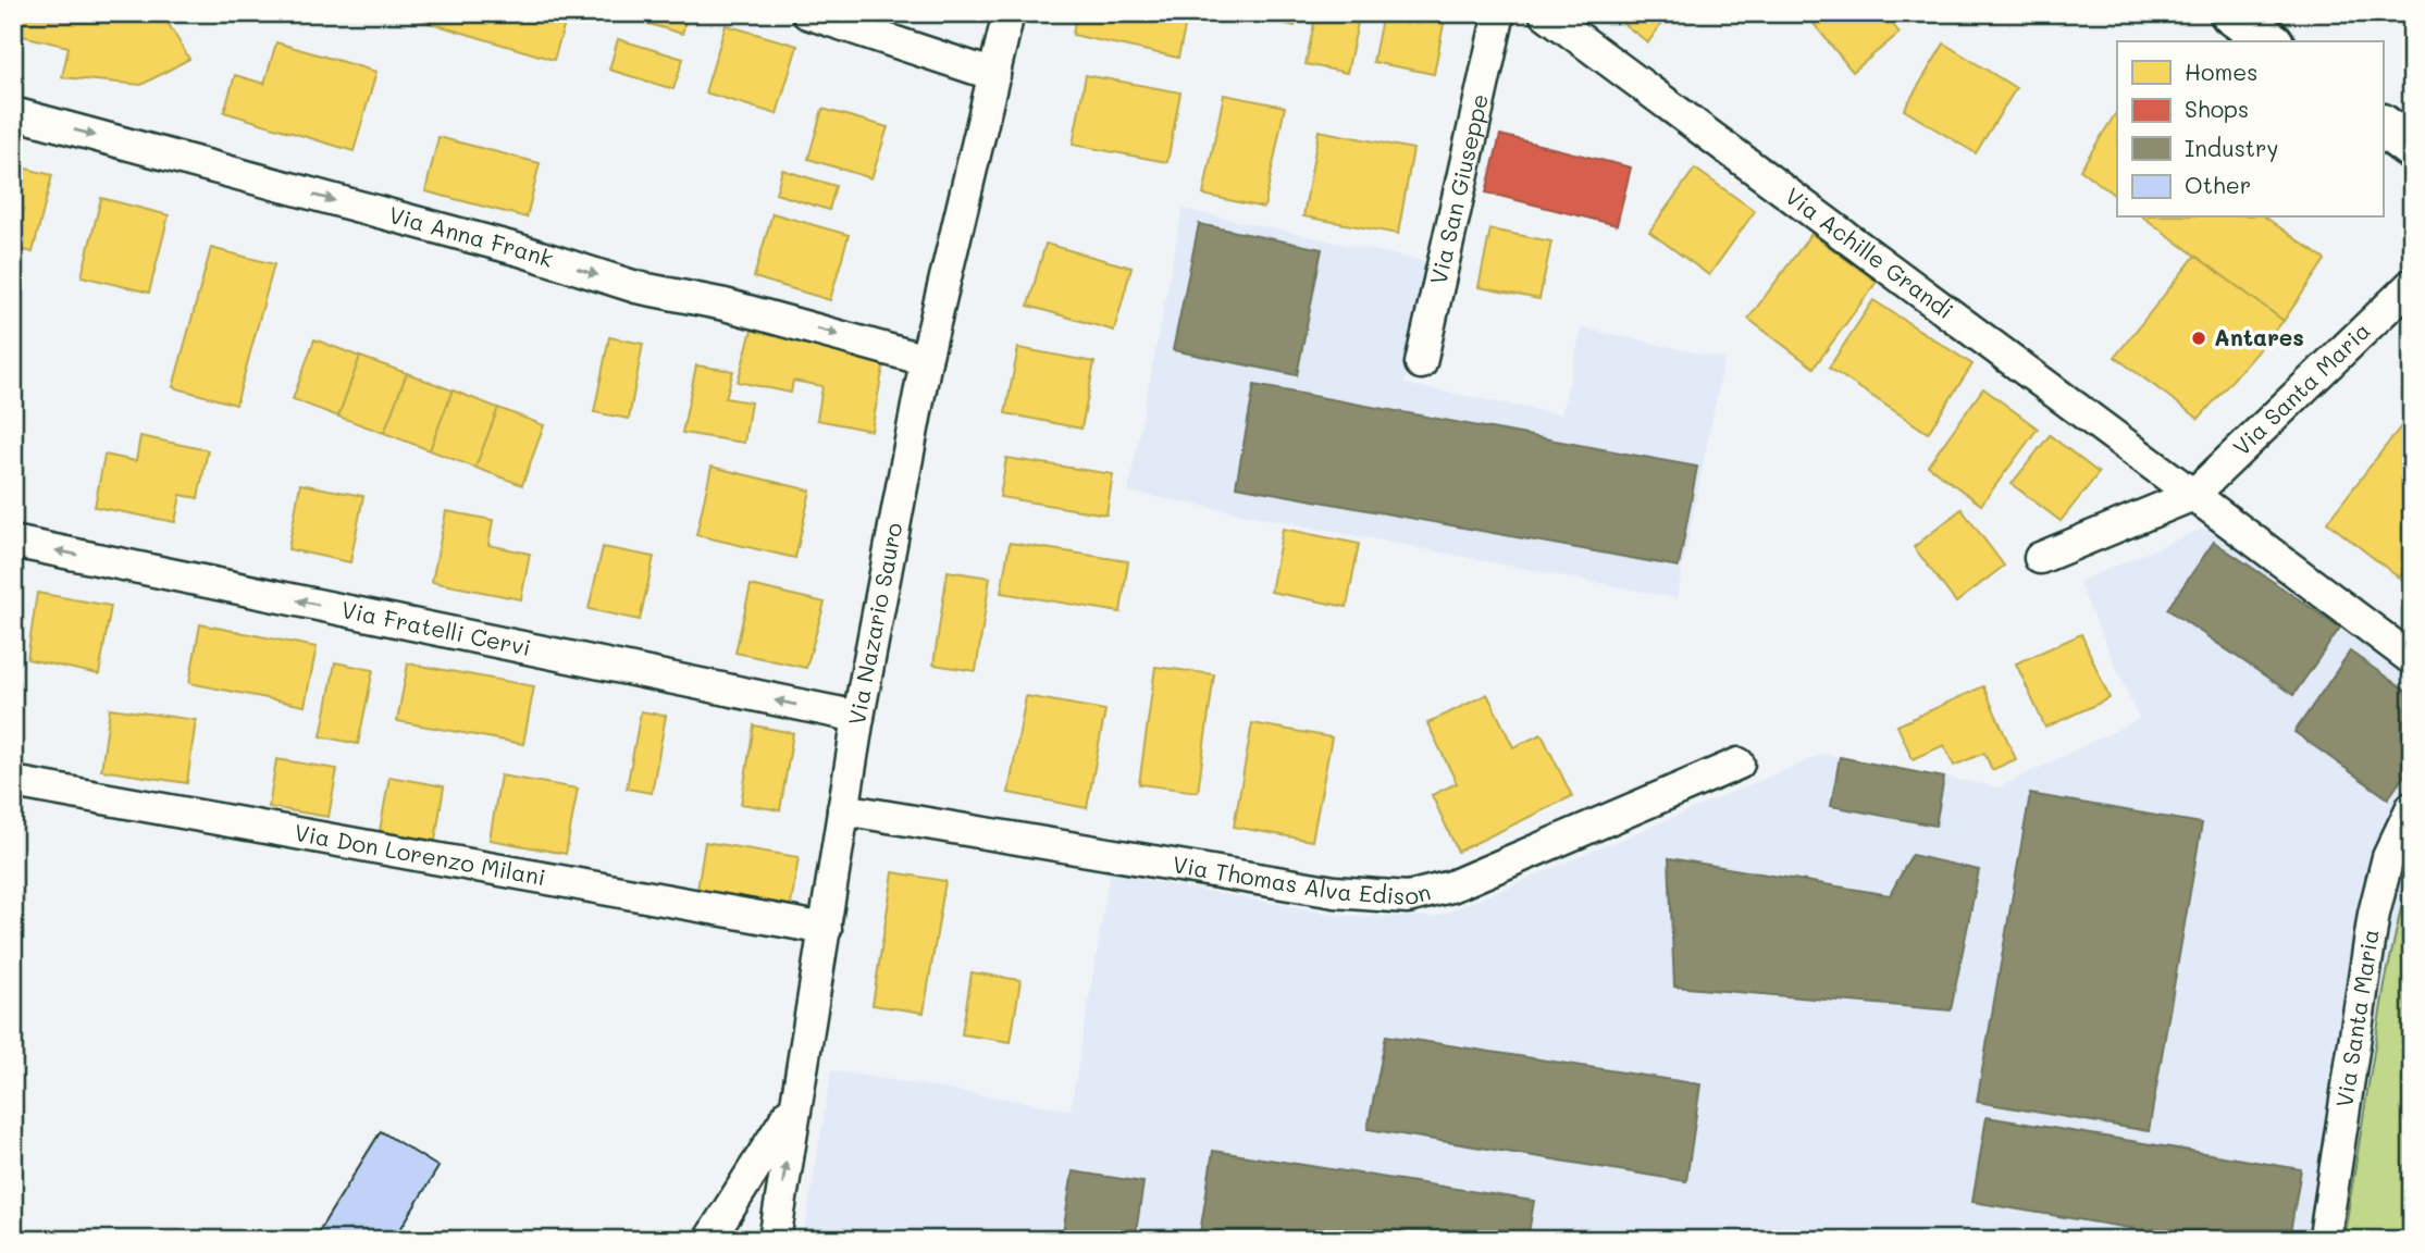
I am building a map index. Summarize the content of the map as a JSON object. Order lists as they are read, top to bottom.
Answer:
{
  "streets": {
    "street": [
      "Via San Giuseppe",
      "Via Anna Frank",
      "Via Achille Grandi",
      "Via Santa Maria",
      "Via Nazario Sauro",
      "Via Fratelli Cervi",
      "Via Don Lorenzo Milani",
      "Via Thomas Alva Edison"
    ]
  },
  "crossings": [
    ["Via Anna Frank", "Via Nazario Sauro"],
    ["Via Achille Grandi", "Via Santa Maria"],
    ["Via Nazario Sauro", "Via Fratelli Cervi"],
    ["Via Nazario Sauro", "Via Don Lorenzo Milani"],
    ["Via Nazario Sauro", "Via Thomas Alva Edison"]
  ],
  "one_way": ["Via Anna Frank", "Via Fratelli Cervi"],
  "places": ["Antares"],
  "legend": [
    "Homes",
    "Shops",
    "Industry",
    "Other"
  ]
}
